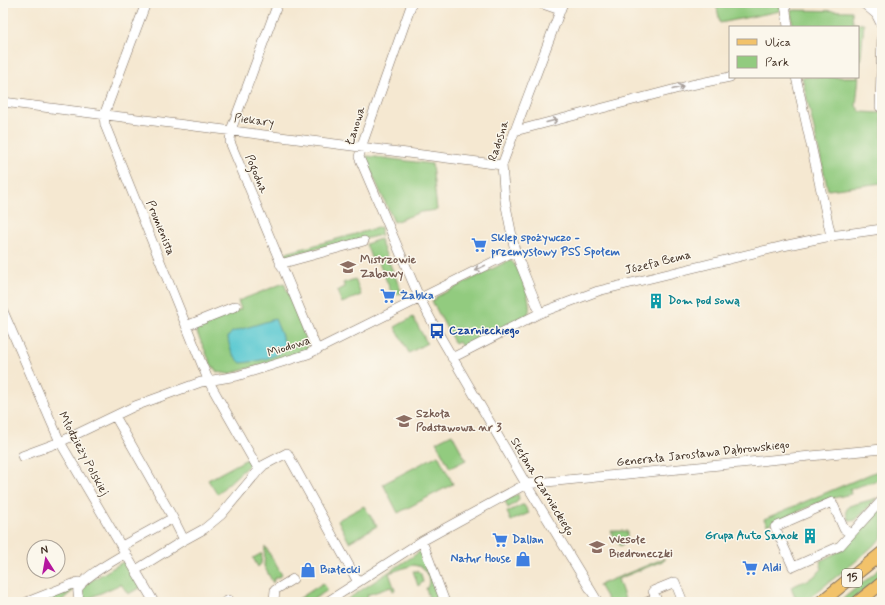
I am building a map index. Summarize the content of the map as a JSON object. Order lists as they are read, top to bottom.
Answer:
{
  "streets": {
    "main road": ["15"],
    "street": [
      "Piekary",
      "Łanowa",
      "Radosna",
      "Pogodna",
      "Promienista",
      "Józefa Bema",
      "Miodowa",
      "Młodzieży Polskiej",
      "Generała Jarosława Dąbrowskiego",
      "Stefana Czarnieckiego"
    ]
  },
  "crossings": [
    ["Piekary", "Łanowa"],
    ["Piekary", "Radosna"],
    ["Piekary", "Pogodna"],
    ["Piekary", "Promienista"],
    ["Łanowa", "Miodowa"],
    ["Łanowa", "Stefana Czarnieckiego"],
    ["Radosna", "Józefa Bema"],
    ["Radosna", "Miodowa"],
    ["Pogodna", "Miodowa"],
    ["Promienista", "Miodowa"],
    ["Józefa Bema", "Stefana Czarnieckiego"],
    ["Miodowa", "Młodzieży Polskiej"],
    ["Miodowa", "Stefana Czarnieckiego"],
    ["Generała Jarosława Dąbrowskiego", "Stefana Czarnieckiego"]
  ],
  "places": {
    "supermarket": [
      "Sklep spożywczo - przemysłowy PSS Społem",
      "Żabka",
      "Dallan",
      "Aldi"
    ],
    "school or university": ["Mistrzowie Zabawy", "Szkoła Podstawowa nr 3", "Wesołe Biedroneczki"],
    "building": ["Dom pod sową", "Grupa Auto Sanok"],
    "bus stop": ["Czarnieckiego"],
    "shop": ["Natur House", "Białecki"]
  },
  "legend": ["Ulica", "Park"],
  "north": "top"
}
